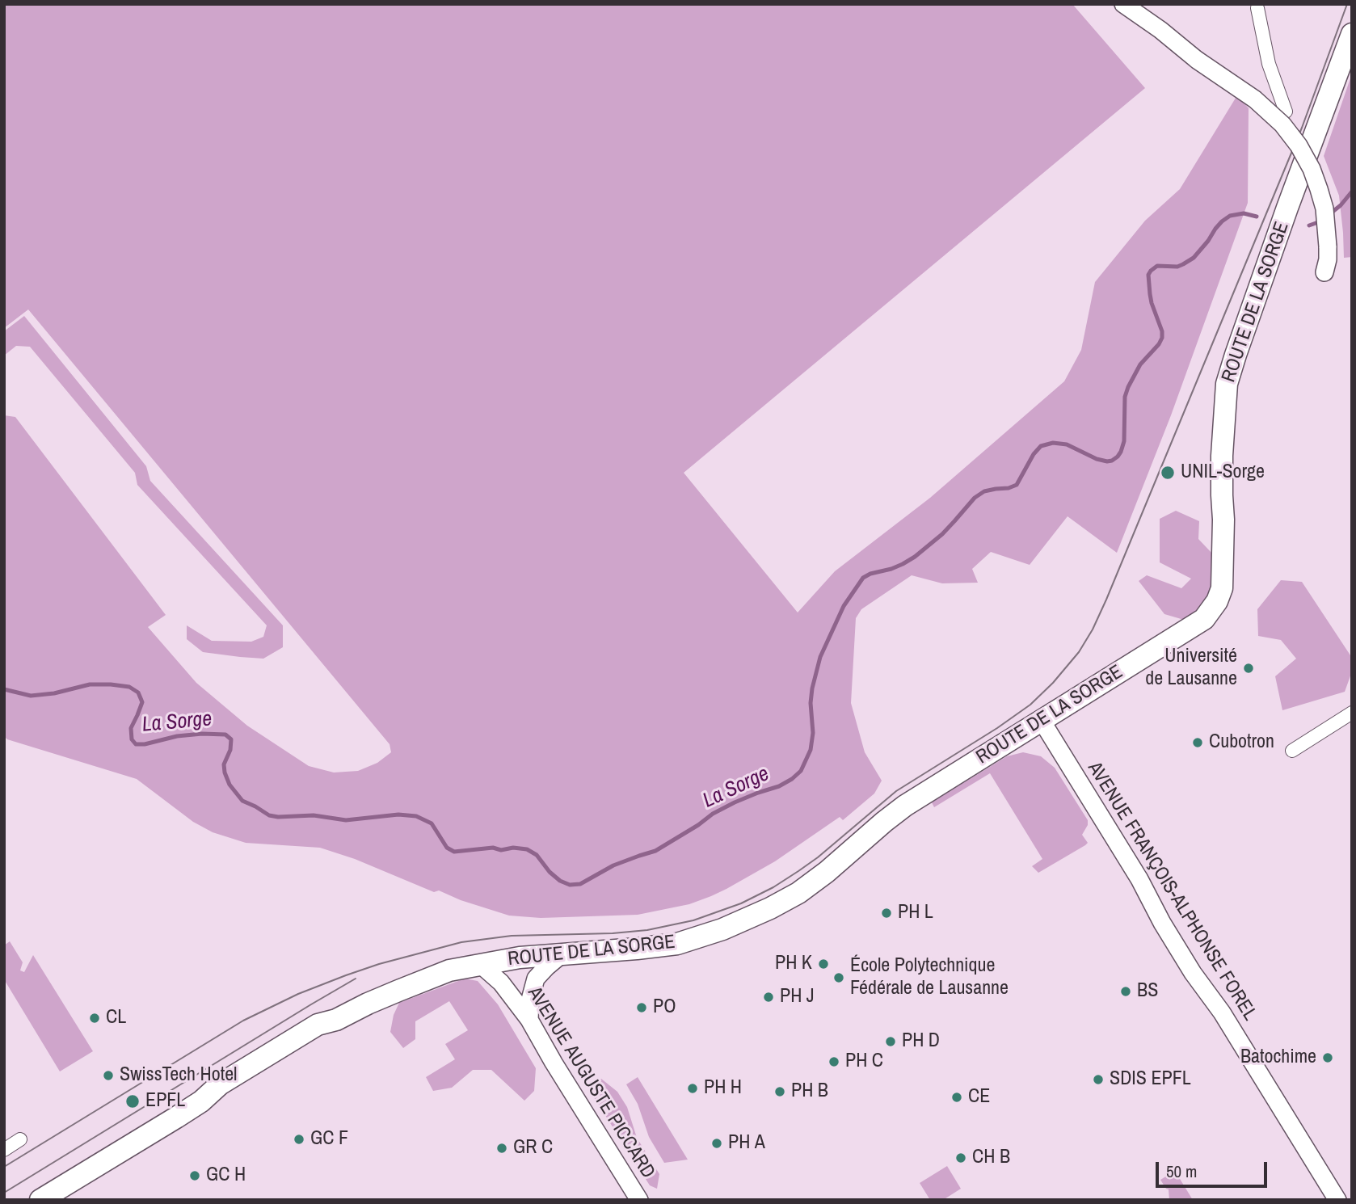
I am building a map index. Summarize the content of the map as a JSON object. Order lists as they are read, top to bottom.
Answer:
{
  "streets": {
    "street": ["ROUTE DE LA SORGE", "AVENUE FRANÇOIS-ALPHONSE FOREL", "AVENUE AUGUSTE PICCARD"]
  },
  "crossings": [
    ["ROUTE DE LA SORGE", "AVENUE FRANÇOIS-ALPHONSE FOREL"],
    ["ROUTE DE LA SORGE", "AVENUE AUGUSTE PICCARD"]
  ],
  "water": ["La Sorge"],
  "places": [
    "UNIL-Sorge",
    "Université de Lausanne",
    "Cubotron",
    "PH L",
    "PH K",
    "École Polytechnique Fédérale de Lausanne",
    "BS",
    "PH J",
    "PO",
    "CL",
    "PH D",
    "Batochime",
    "PH C",
    "SwissTech Hotel",
    "SDIS EPFL",
    "PH H",
    "PH B",
    "CE",
    "EPFL",
    "GC F",
    "PH A",
    "GR C",
    "CH B",
    "GC H"
  ],
  "scale_bar": "50 m"
}
